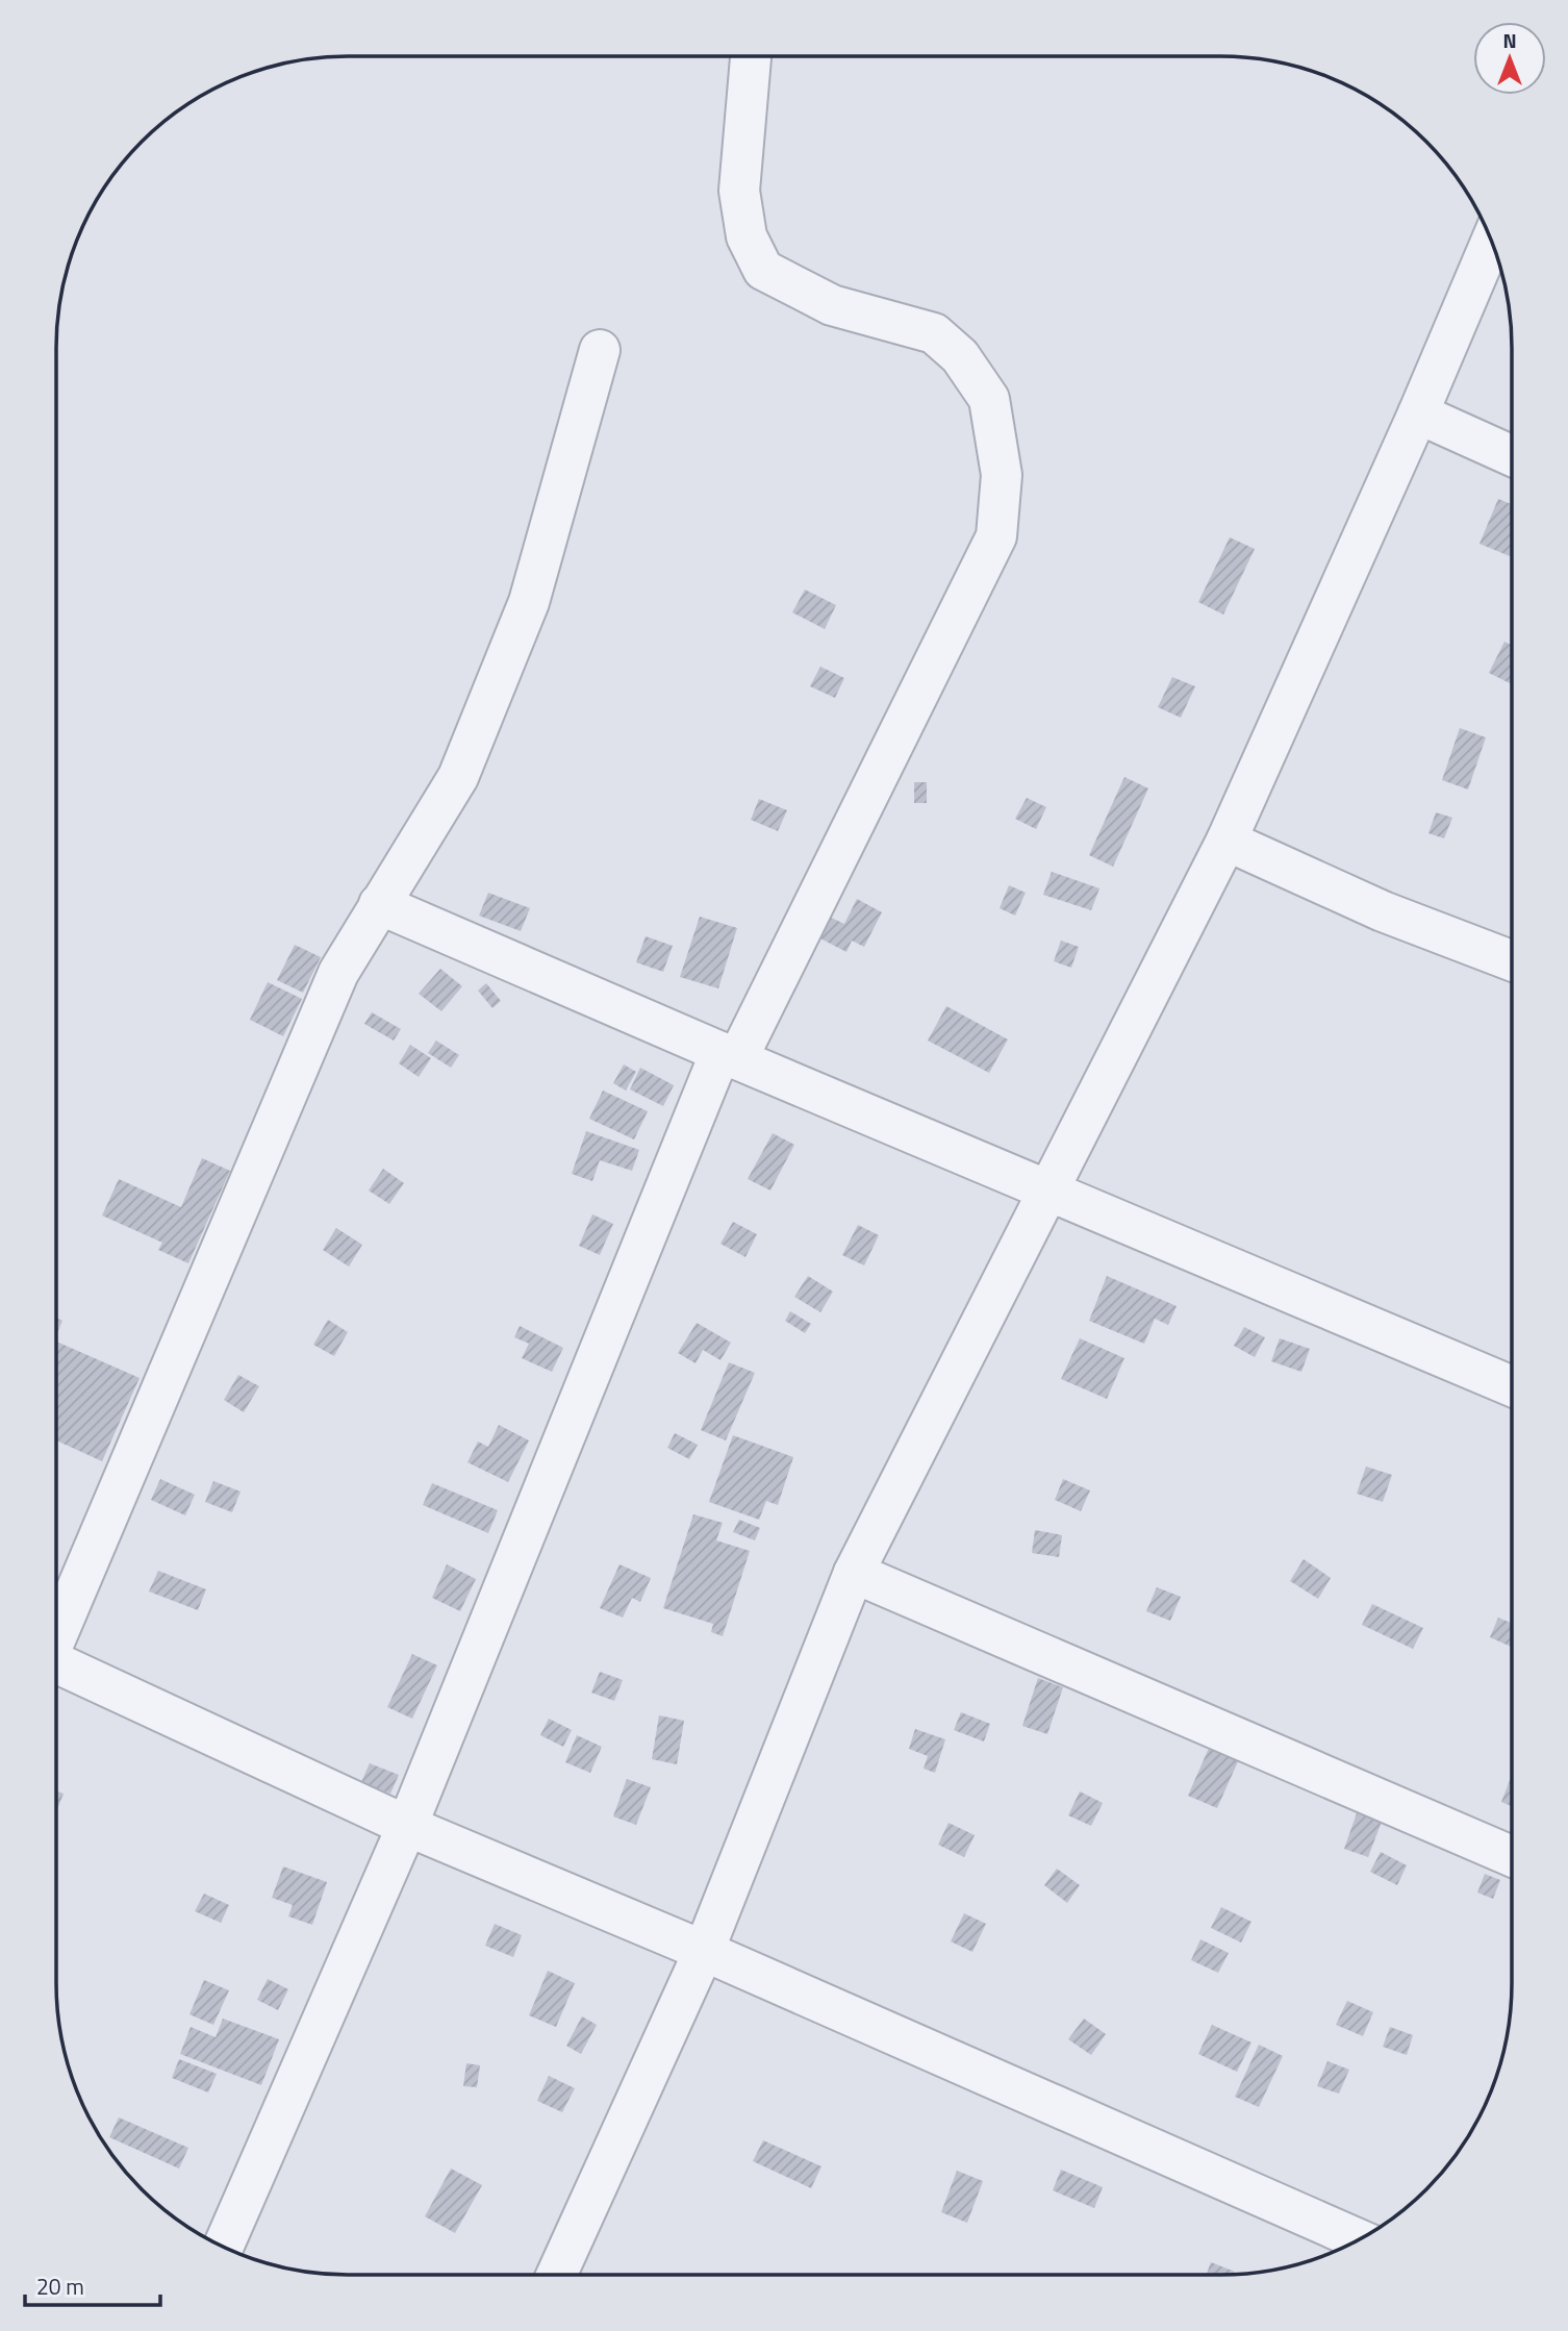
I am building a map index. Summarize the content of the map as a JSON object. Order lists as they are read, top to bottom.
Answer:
{
  "scale_bar": "20 m",
  "north": "top"
}
